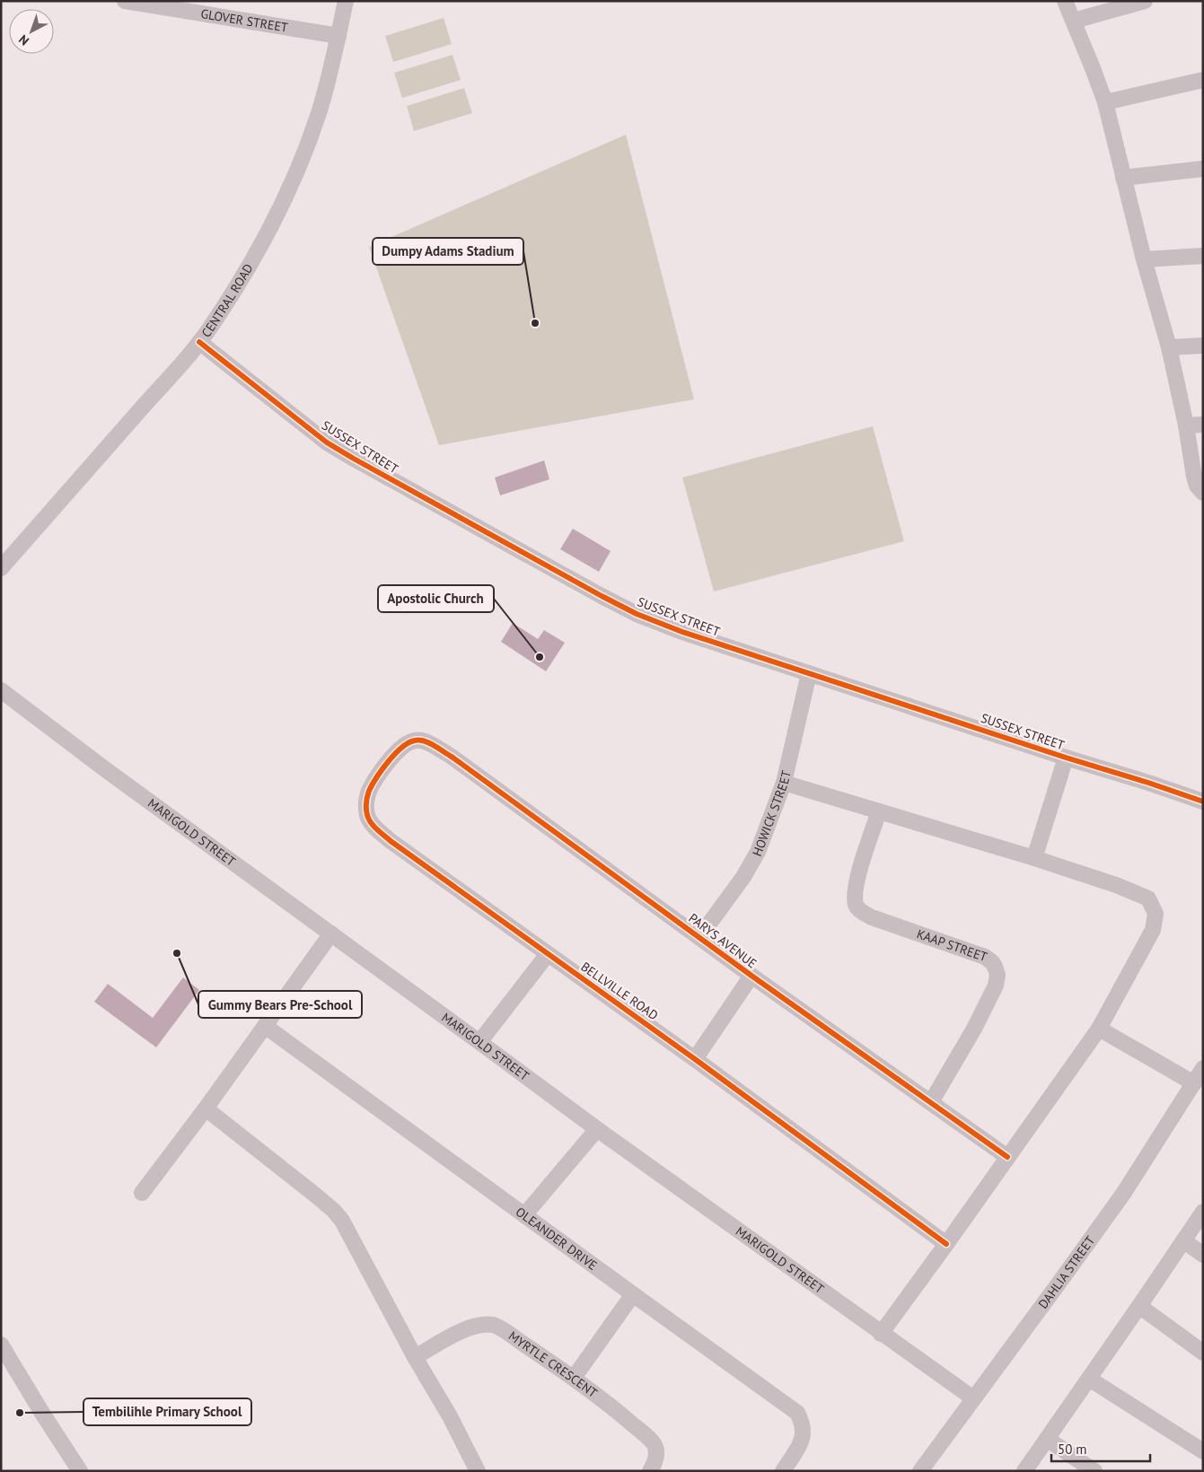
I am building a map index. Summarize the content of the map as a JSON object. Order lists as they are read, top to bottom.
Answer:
{
  "streets": {
    "street": [
      "GLOVER STREET",
      "CENTRAL ROAD",
      "SUSSEX STREET",
      "HOWICK STREET",
      "MARIGOLD STREET",
      "PARYS AVENUE",
      "KAAP STREET",
      "BELLVILLE ROAD",
      "OLEANDER DRIVE",
      "DAHLIA STREET",
      "MYRTLE CRESCENT"
    ]
  },
  "crossings": [
    ["GLOVER STREET", "CENTRAL ROAD"],
    ["CENTRAL ROAD", "SUSSEX STREET"],
    ["SUSSEX STREET", "HOWICK STREET"],
    ["HOWICK STREET", "PARYS AVENUE"],
    ["MARIGOLD STREET", "DAHLIA STREET"],
    ["PARYS AVENUE", "KAAP STREET"],
    ["PARYS AVENUE", "BELLVILLE ROAD"]
  ],
  "places": [
    "Dumpy Adams Stadium",
    "Apostolic Church",
    "Gummy Bears Pre-School",
    "Tembilihle Primary School"
  ],
  "scale_bar": "50 m",
  "north": "bottom left"
}
